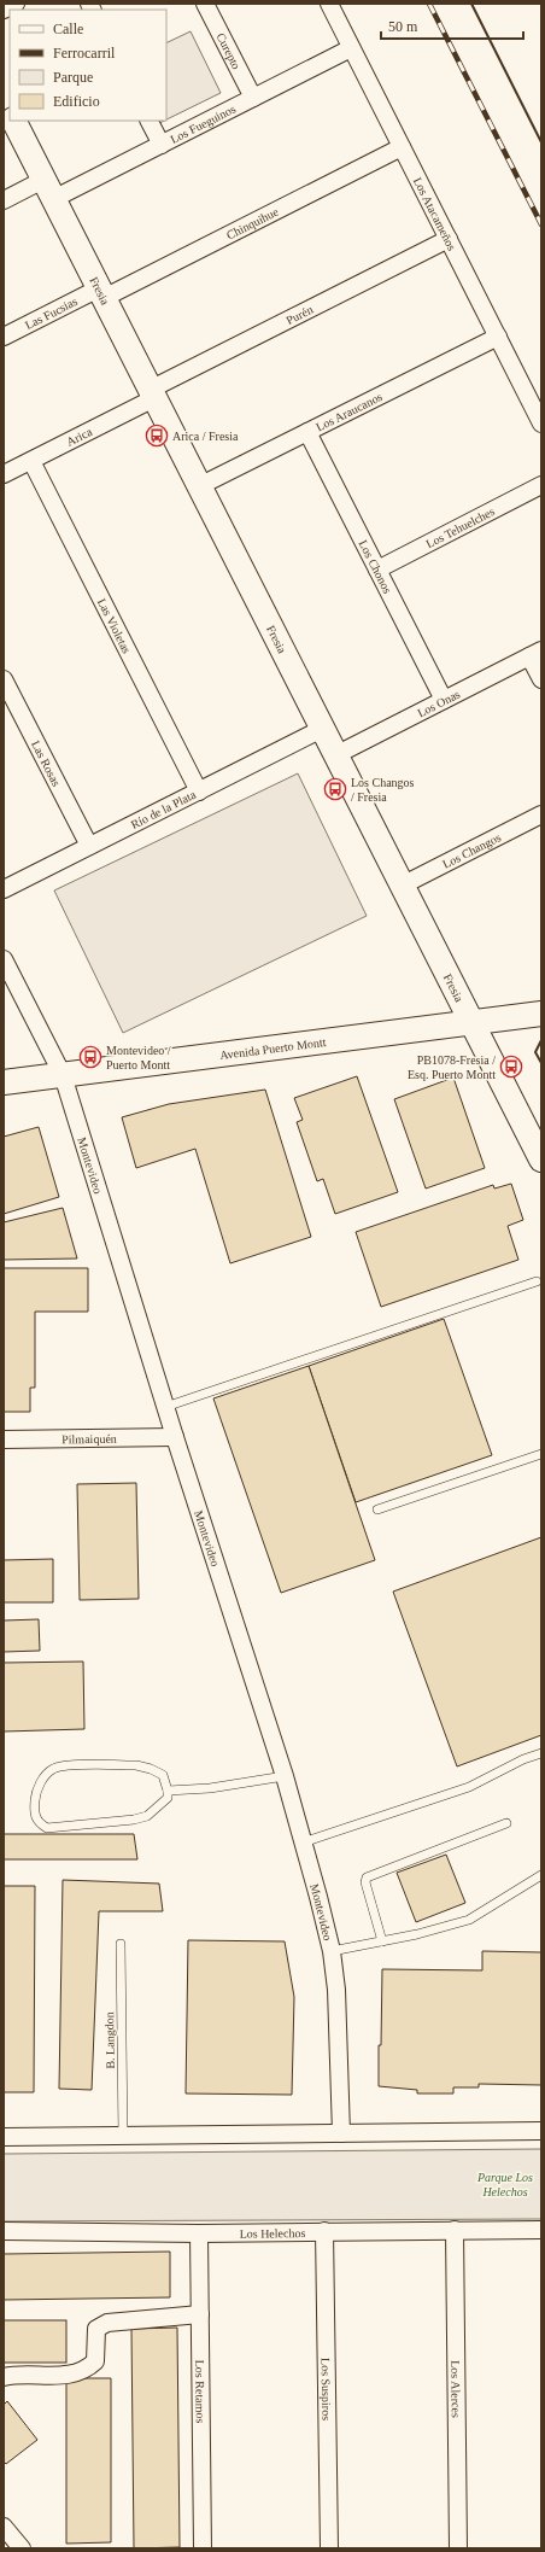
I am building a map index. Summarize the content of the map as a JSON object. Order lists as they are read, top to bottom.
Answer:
{
  "streets": {
    "street": [
      "Curepto",
      "Los Fueguinos",
      "Los Atacameños",
      "Chinquihue",
      "Fresia",
      "Las Fucsias",
      "Purén",
      "Los Araucanos",
      "Arica",
      "Los Tehuelches",
      "Los Chonos",
      "Las Violetas",
      "Los Onas",
      "Las Rosas",
      "Río de la Plata",
      "Los Changos",
      "Avenida Puerto Montt",
      "Montevideo",
      "Pilmaiquén",
      "Los Helechos",
      "Los Suspiros",
      "Los Alerces",
      "Los Retamos"
    ],
    "lane": ["B. Langdon"]
  },
  "crossings": [
    ["Curepto", "Los Fueguinos"],
    ["Los Fueguinos", "Los Atacameños"],
    ["Los Fueguinos", "Fresia"],
    ["Los Atacameños", "Chinquihue"],
    ["Los Atacameños", "Purén"],
    ["Los Atacameños", "Los Araucanos"],
    ["Chinquihue", "Fresia"],
    ["Chinquihue", "Las Fucsias"],
    ["Fresia", "Las Fucsias"],
    ["Fresia", "Purén"],
    ["Fresia", "Los Araucanos"],
    ["Fresia", "Arica"],
    ["Fresia", "Los Onas"],
    ["Fresia", "Río de la Plata"],
    ["Fresia", "Los Changos"],
    ["Fresia", "Avenida Puerto Montt"],
    ["Purén", "Arica"],
    ["Los Araucanos", "Los Chonos"],
    ["Arica", "Las Violetas"],
    ["Los Tehuelches", "Los Chonos"],
    ["Los Chonos", "Los Onas"],
    ["Las Violetas", "Río de la Plata"],
    ["Las Rosas", "Río de la Plata"],
    ["Avenida Puerto Montt", "Montevideo"],
    ["Montevideo", "Pilmaiquén"],
    ["Los Helechos", "Los Suspiros"],
    ["Los Helechos", "Los Alerces"],
    ["Los Helechos", "Los Retamos"]
  ],
  "parks": ["Parque Los Helechos"],
  "places": {
    "bus stop": [
      "Arica / Fresia",
      "Los Changos / Fresia",
      "Montevideo / Puerto Montt",
      "PB1078-Fresia / Esq. Puerto Montt"
    ]
  },
  "legend": [
    "Calle",
    "Ferrocarril",
    "Parque",
    "Edificio"
  ],
  "scale_bar": "50 m"
}
